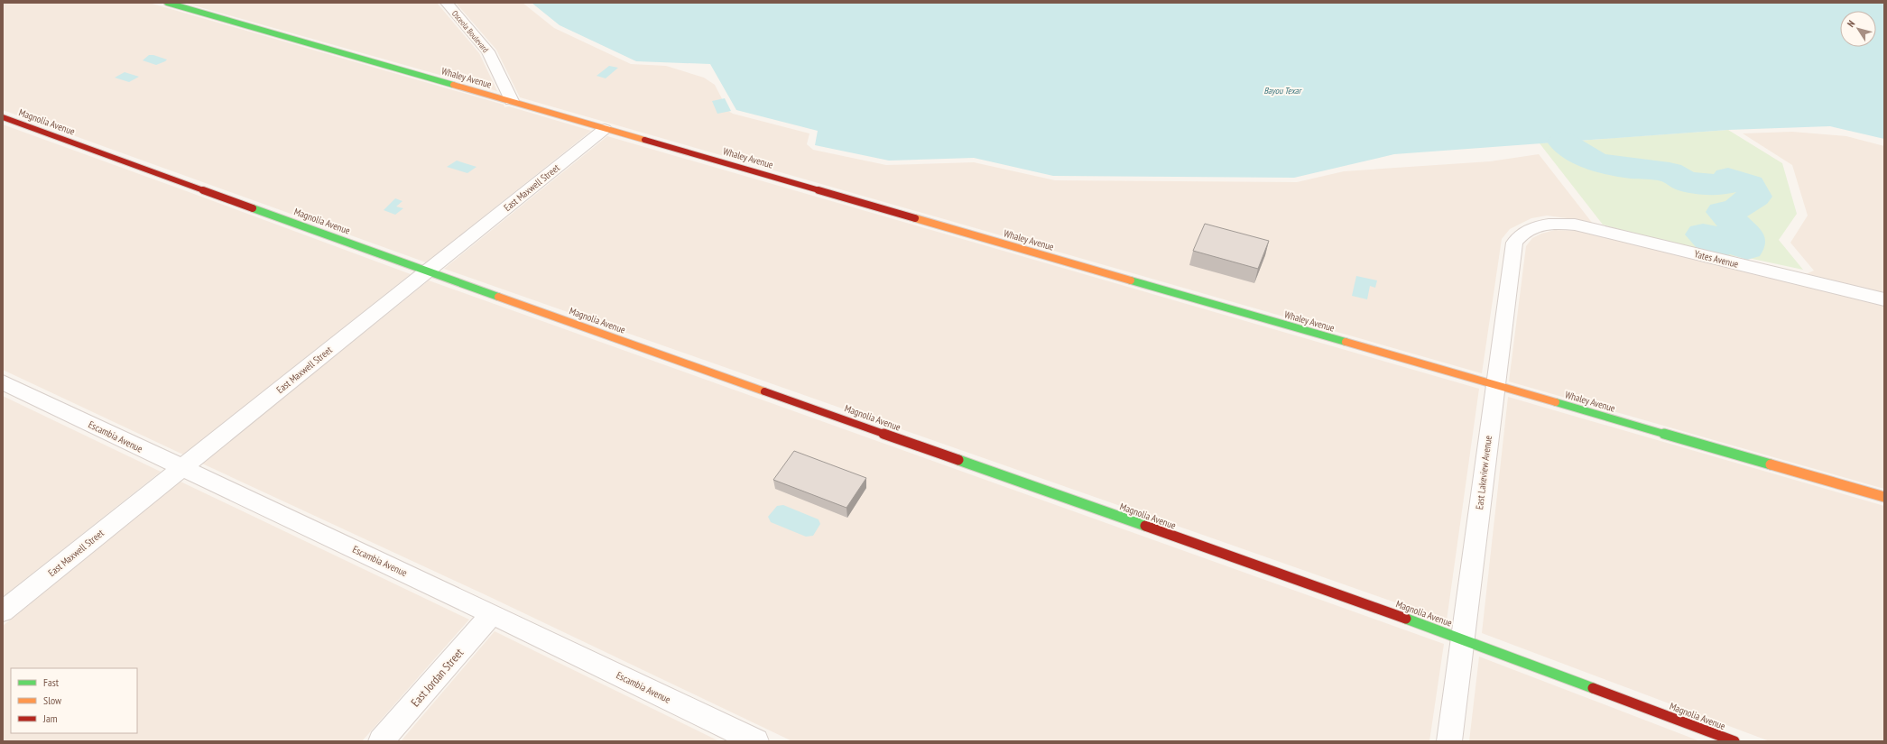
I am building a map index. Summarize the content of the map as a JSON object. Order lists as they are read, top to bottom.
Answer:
{
  "streets": {
    "street": [
      "Osceola Boulevard",
      "Whaley Avenue",
      "Magnolia Avenue",
      "East Maxwell Street",
      "Yates Avenue",
      "Escambia Avenue",
      "East Lakeview Avenue",
      "East Jordan Street"
    ]
  },
  "crossings": [
    ["Osceola Boulevard", "Whaley Avenue"],
    ["Whaley Avenue", "East Maxwell Street"],
    ["Whaley Avenue", "East Lakeview Avenue"],
    ["Magnolia Avenue", "East Maxwell Street"],
    ["Magnolia Avenue", "East Lakeview Avenue"],
    ["East Maxwell Street", "Escambia Avenue"],
    ["Yates Avenue", "East Lakeview Avenue"],
    ["Escambia Avenue", "East Jordan Street"]
  ],
  "water": ["Bayou Texar"],
  "legend": ["Fast", "Slow", "Jam"],
  "north": "top left"
}
